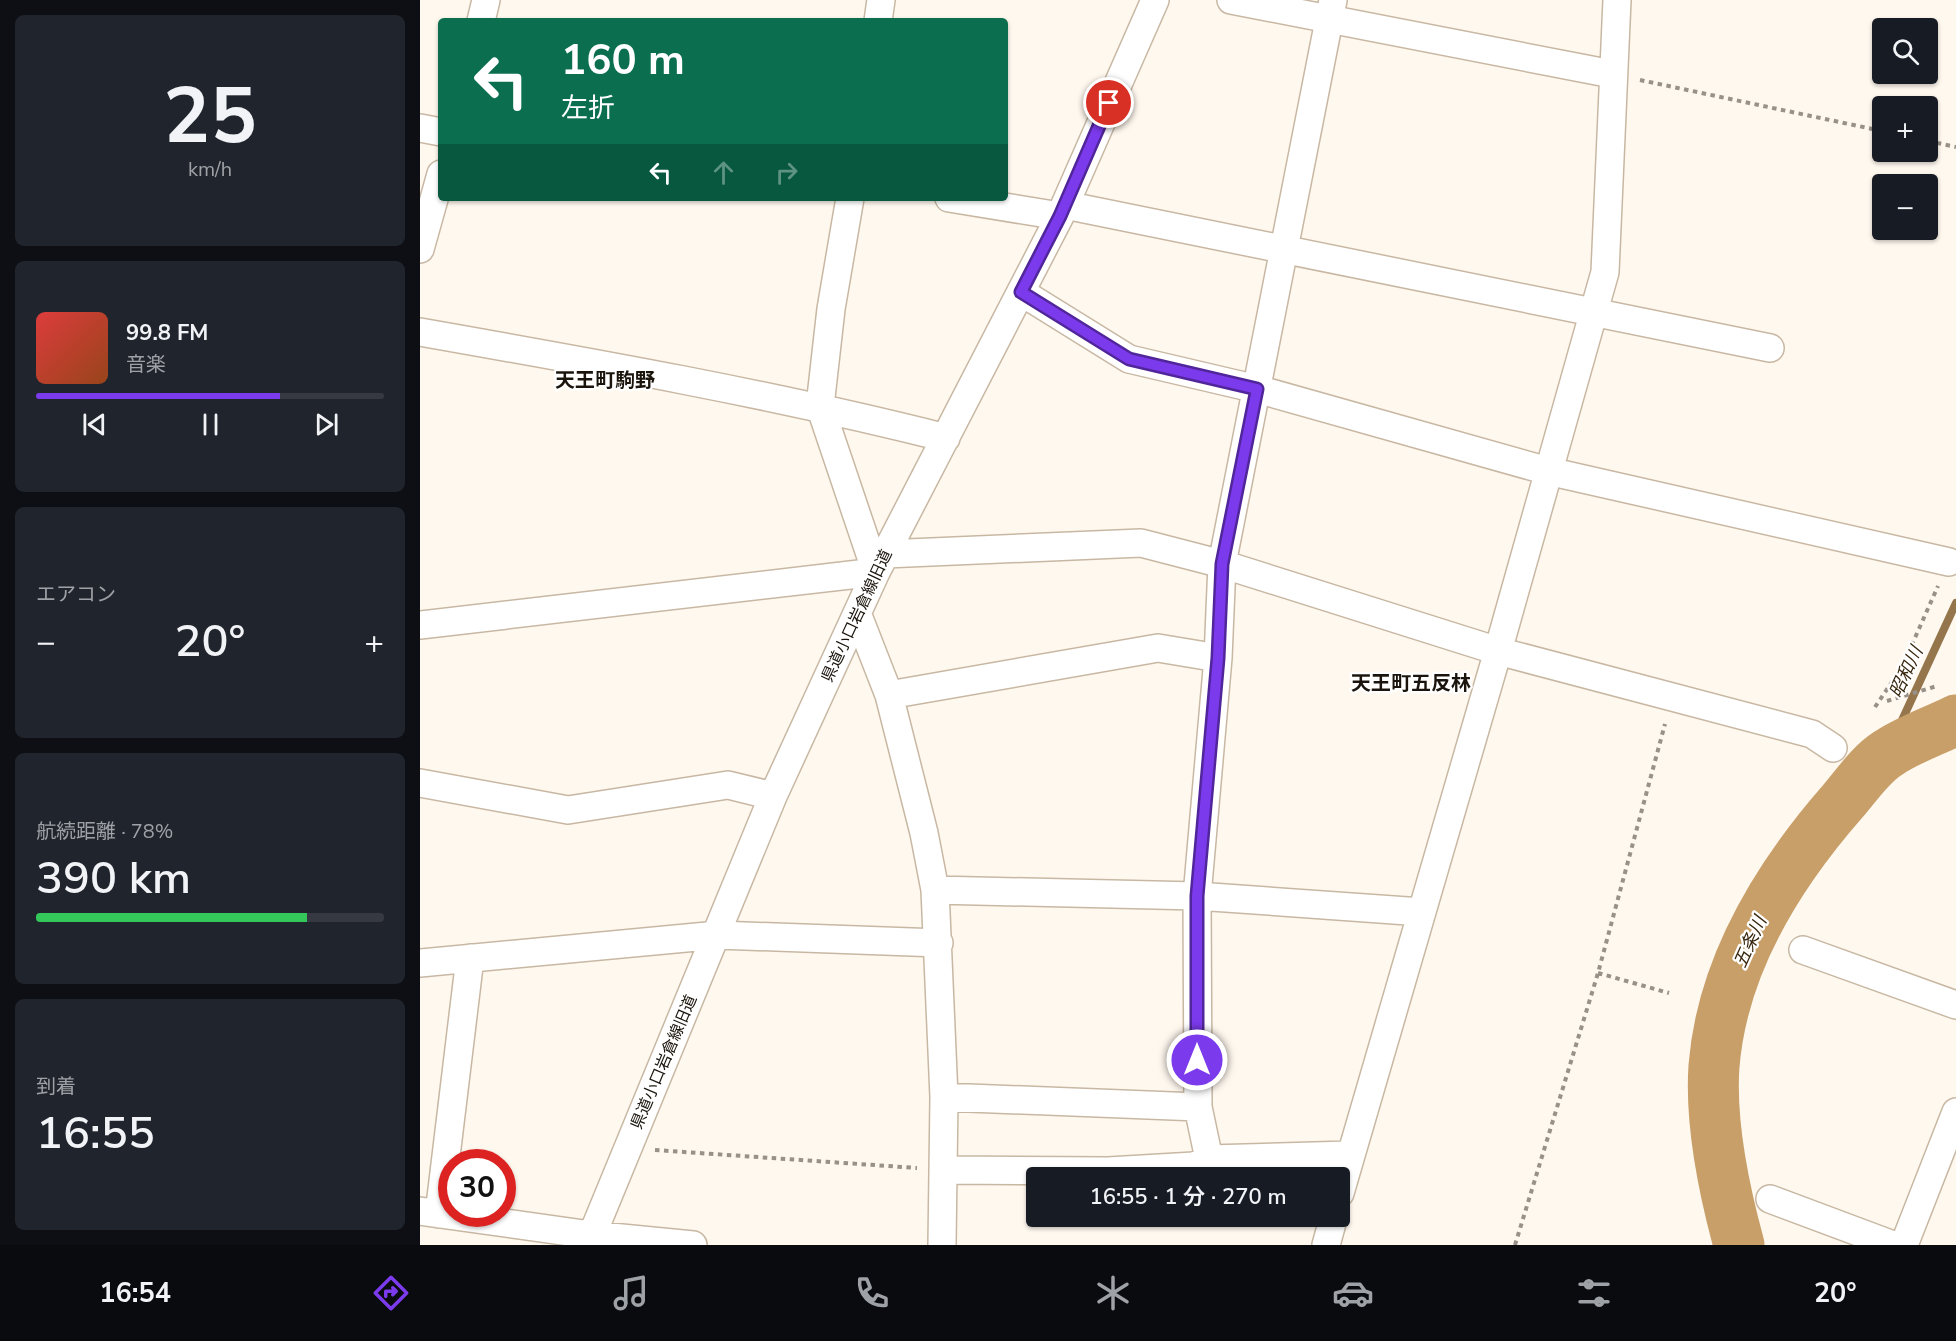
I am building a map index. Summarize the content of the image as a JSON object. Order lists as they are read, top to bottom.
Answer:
{
  "streets": {
    "street": ["県道小口岩倉線旧道"]
  },
  "districts": ["天王町駒野", "天王町五反林"],
  "water": ["昭和川", "五条川"],
  "page": {
    "tile": [
      ["25", "km/h"],
      "エアコン",
      ["航続距離 · 78%", "390 km"],
      ["到着", "16:55"]
    ],
    "map_buttons": ["+", "−"],
    "turn": ["160 m", "左折"],
    "song": ["99.8 FM", "音楽"],
    "heat": ["−", "20°", "+"],
    "limit": "30",
    "trip": "16:55 · 1 分 · 270 m",
    "tabs": ["16:54", "20°"]
  }
}
